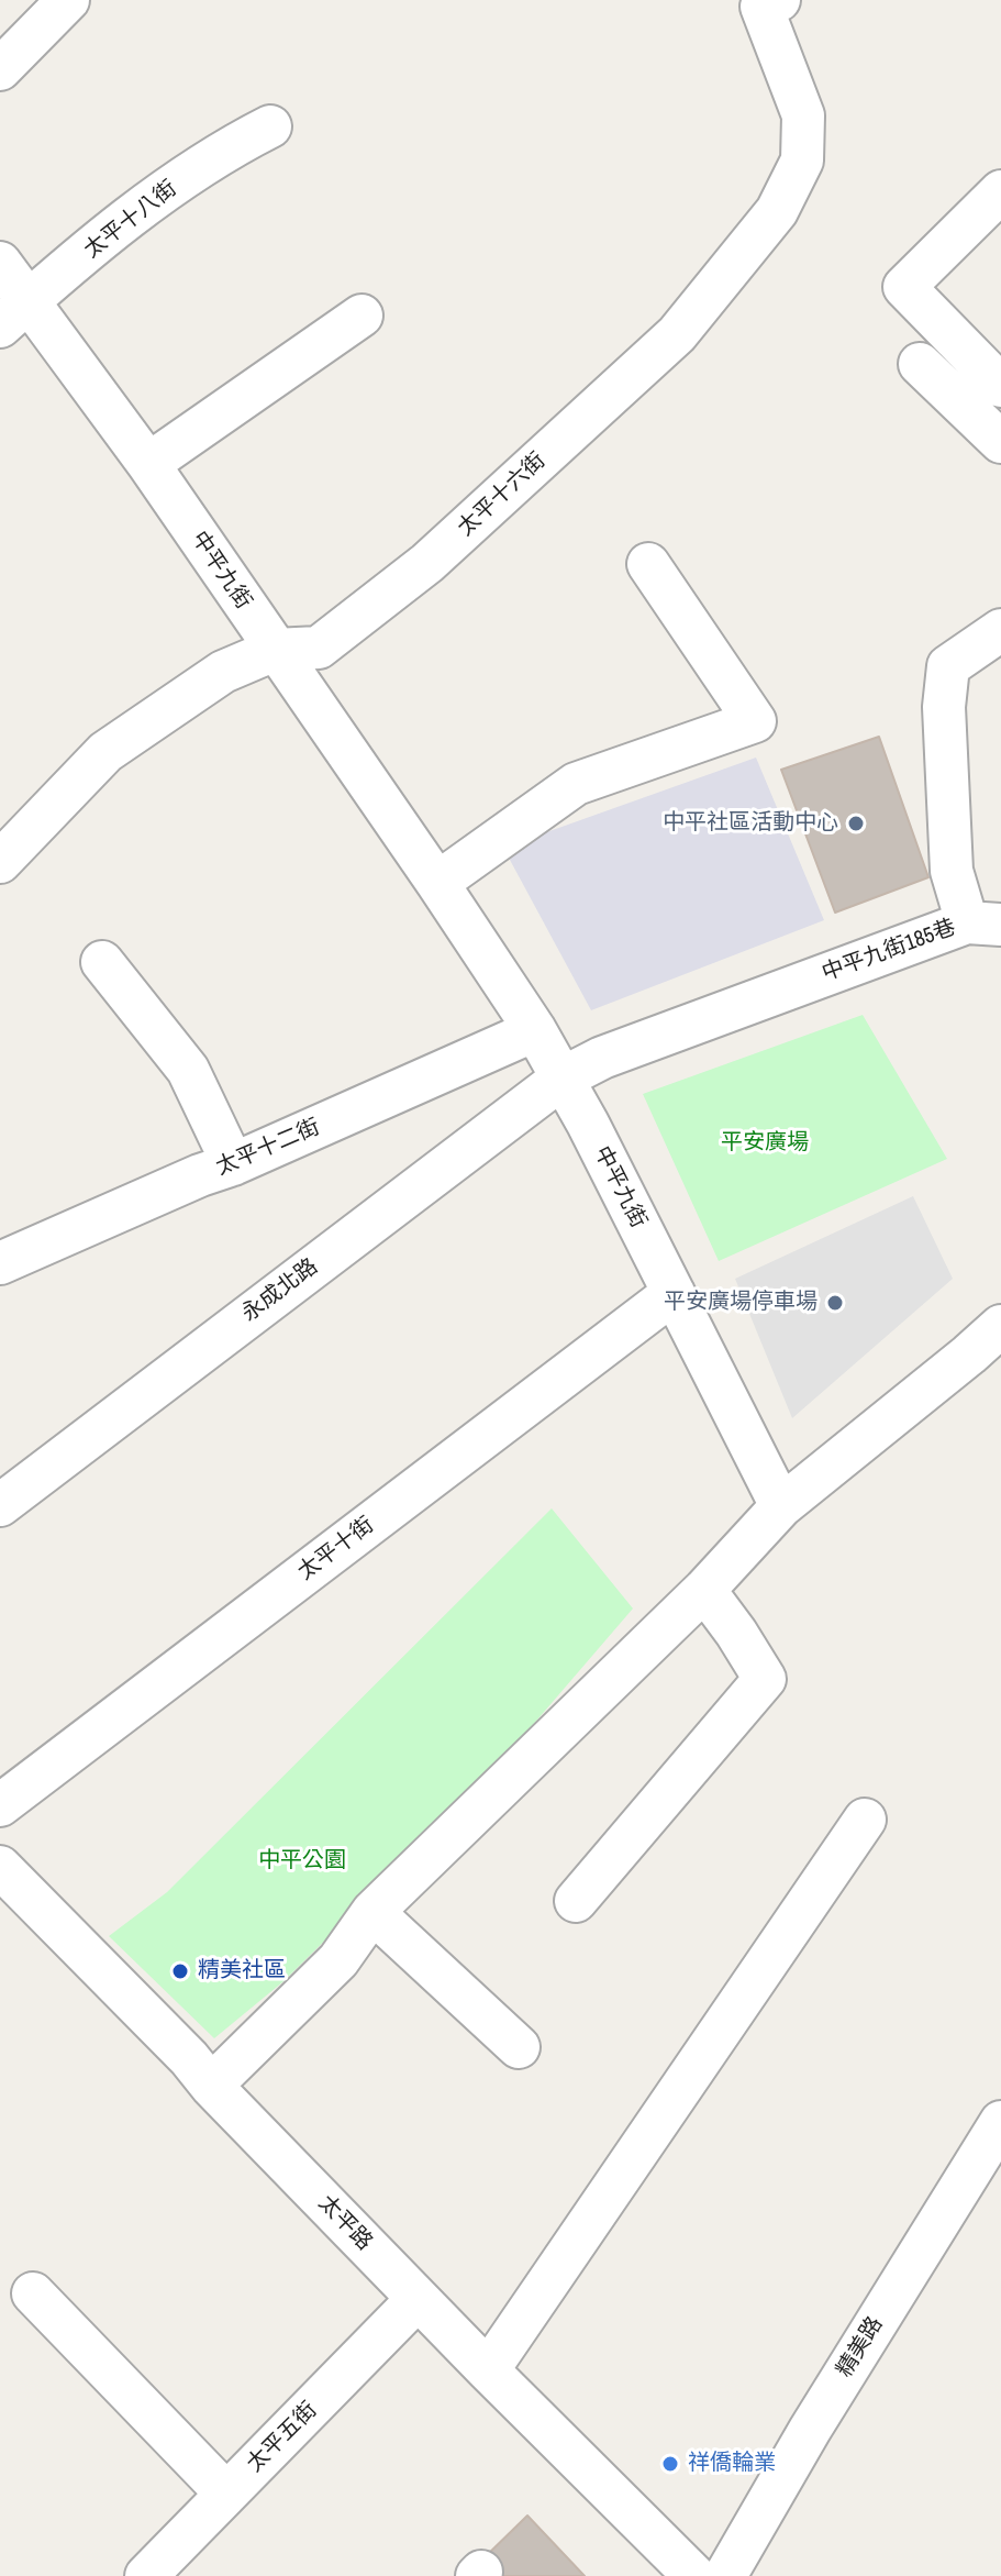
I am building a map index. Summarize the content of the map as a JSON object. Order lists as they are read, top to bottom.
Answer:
{
  "streets": {
    "street": [
      "太平十八街",
      "太平十六街",
      "中平九街",
      "中平九街185巷",
      "太平十二街",
      "永成北路",
      "太平十街",
      "太平路",
      "精美路",
      "太平五街"
    ]
  },
  "crossings": [
    ["太平十八街", "中平九街"],
    ["太平十六街", "中平九街"],
    ["中平九街", "中平九街185巷"],
    ["中平九街", "太平十二街"],
    ["中平九街", "永成北路"],
    ["中平九街", "太平十街"],
    ["中平九街185巷", "永成北路"],
    ["太平路", "太平五街"]
  ],
  "parks": ["平安廣場", "中平公園"],
  "places": [
    "中平社區活動中心",
    "平安廣場停車場",
    "精美社區",
    "祥僑輪業"
  ]
}
